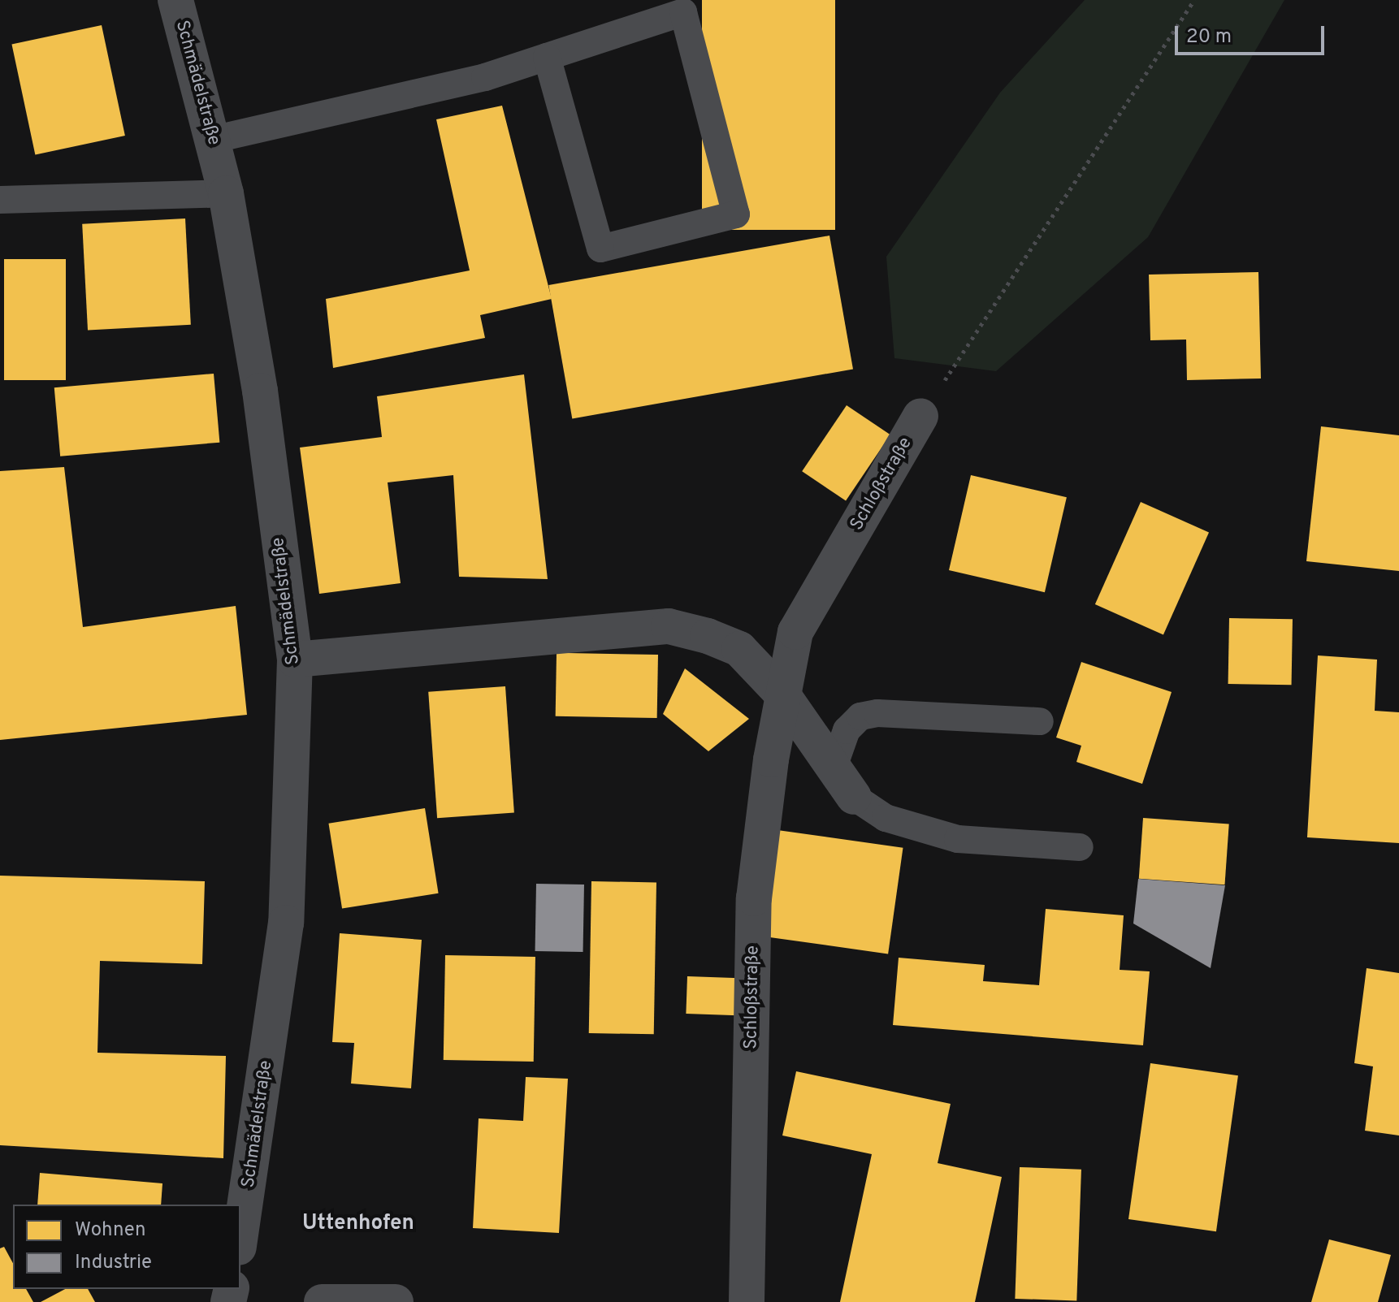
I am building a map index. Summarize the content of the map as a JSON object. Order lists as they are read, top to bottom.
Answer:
{
  "streets": {
    "street": ["Schmädelstraße", "Schloßstraße"]
  },
  "districts": ["Uttenhofen"],
  "legend": ["Wohnen", "Industrie"],
  "scale_bar": "20 m"
}
